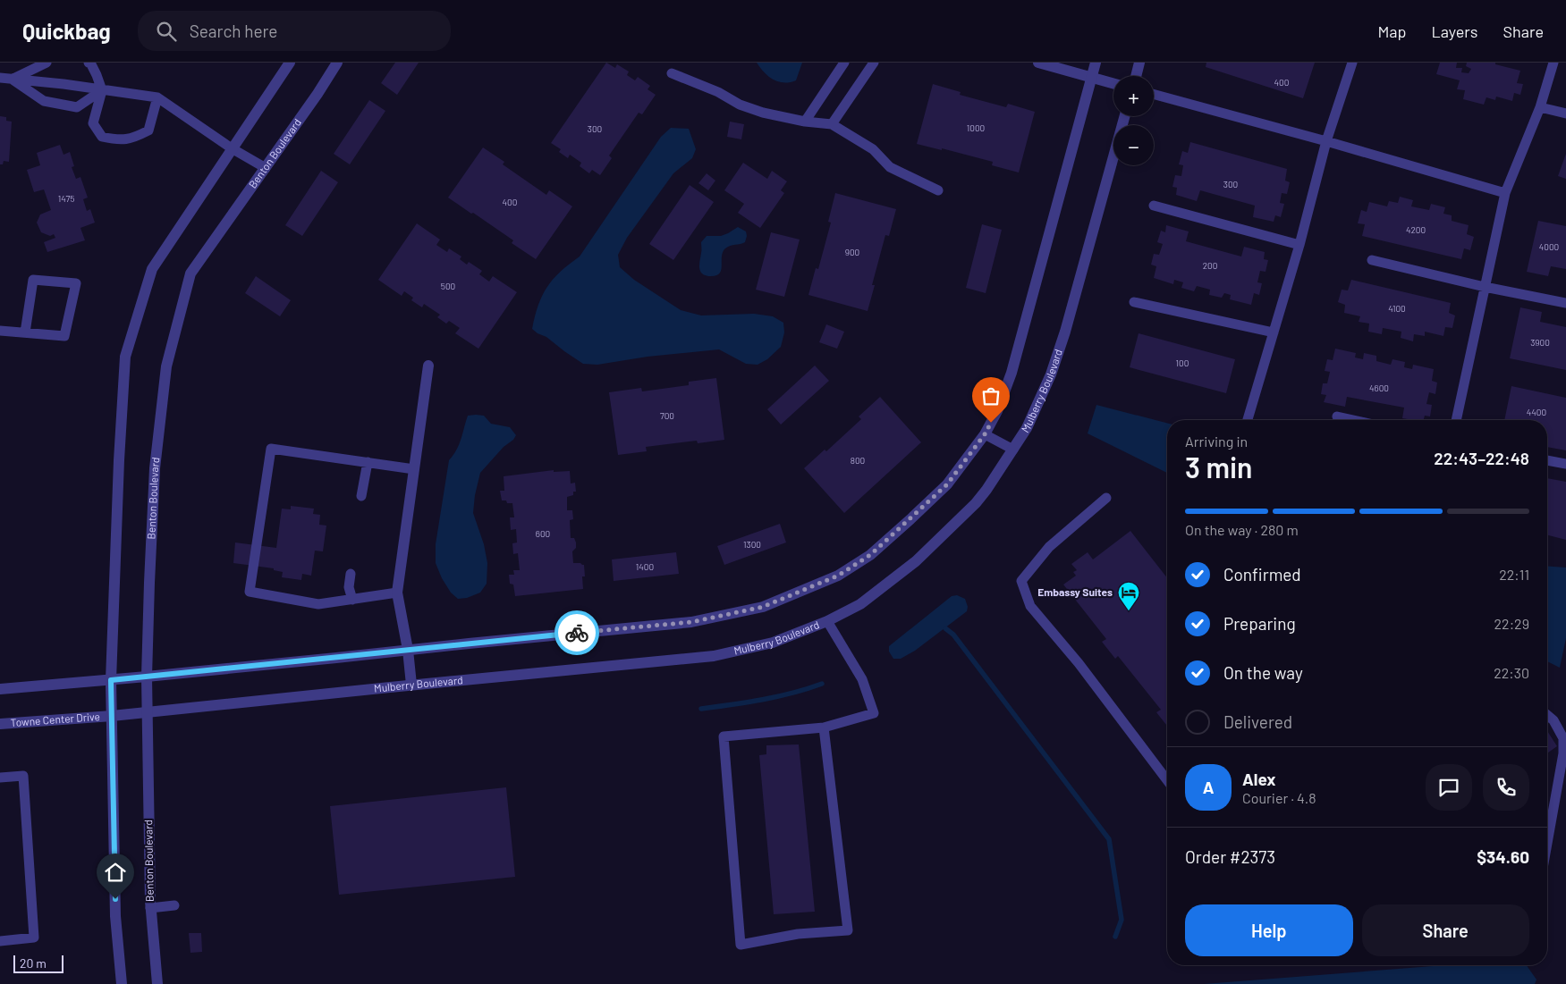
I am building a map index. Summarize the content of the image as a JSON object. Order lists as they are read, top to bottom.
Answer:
{
  "streets": {
    "street": ["Benton Boulevard", "Mulberry Boulevard", "Towne Center Drive"]
  },
  "crossings": [
    ["Benton Boulevard", "Mulberry Boulevard"],
    ["Mulberry Boulevard", "Towne Center Drive"]
  ],
  "places": {
    "hotel": ["Embassy Suites"]
  },
  "house_numbers": [
    "400",
    "1000",
    "300",
    "300",
    "1475",
    "400",
    "4200",
    "4000",
    "900",
    "200",
    "500",
    "4100",
    "3900",
    "100",
    "4600",
    "4400",
    "700",
    "800",
    "600",
    "1300",
    "1400"
  ],
  "scale_bar": "20 m",
  "page": {
    "header": "Quickbag",
    "search": "Search here",
    "nav": ["Map", "Layers", "Share"],
    "map_buttons": ["+", "−"],
    "heading": ["3 min", "Arriving in", "22:43–22:48"],
    "panel": [
      "Alex",
      "Courier · 4.8",
      "Order #2373",
      "$34.60"
    ],
    "bar": "On the way · 280 m",
    "list": [
      ["Confirmed", "22:11"],
      ["Preparing", "22:29"],
      ["On the way", "22:30"],
      "Delivered"
    ],
    "round": "A",
    "buttons": ["Help", "Share"],
    "scale": "20 m"
  }
}
